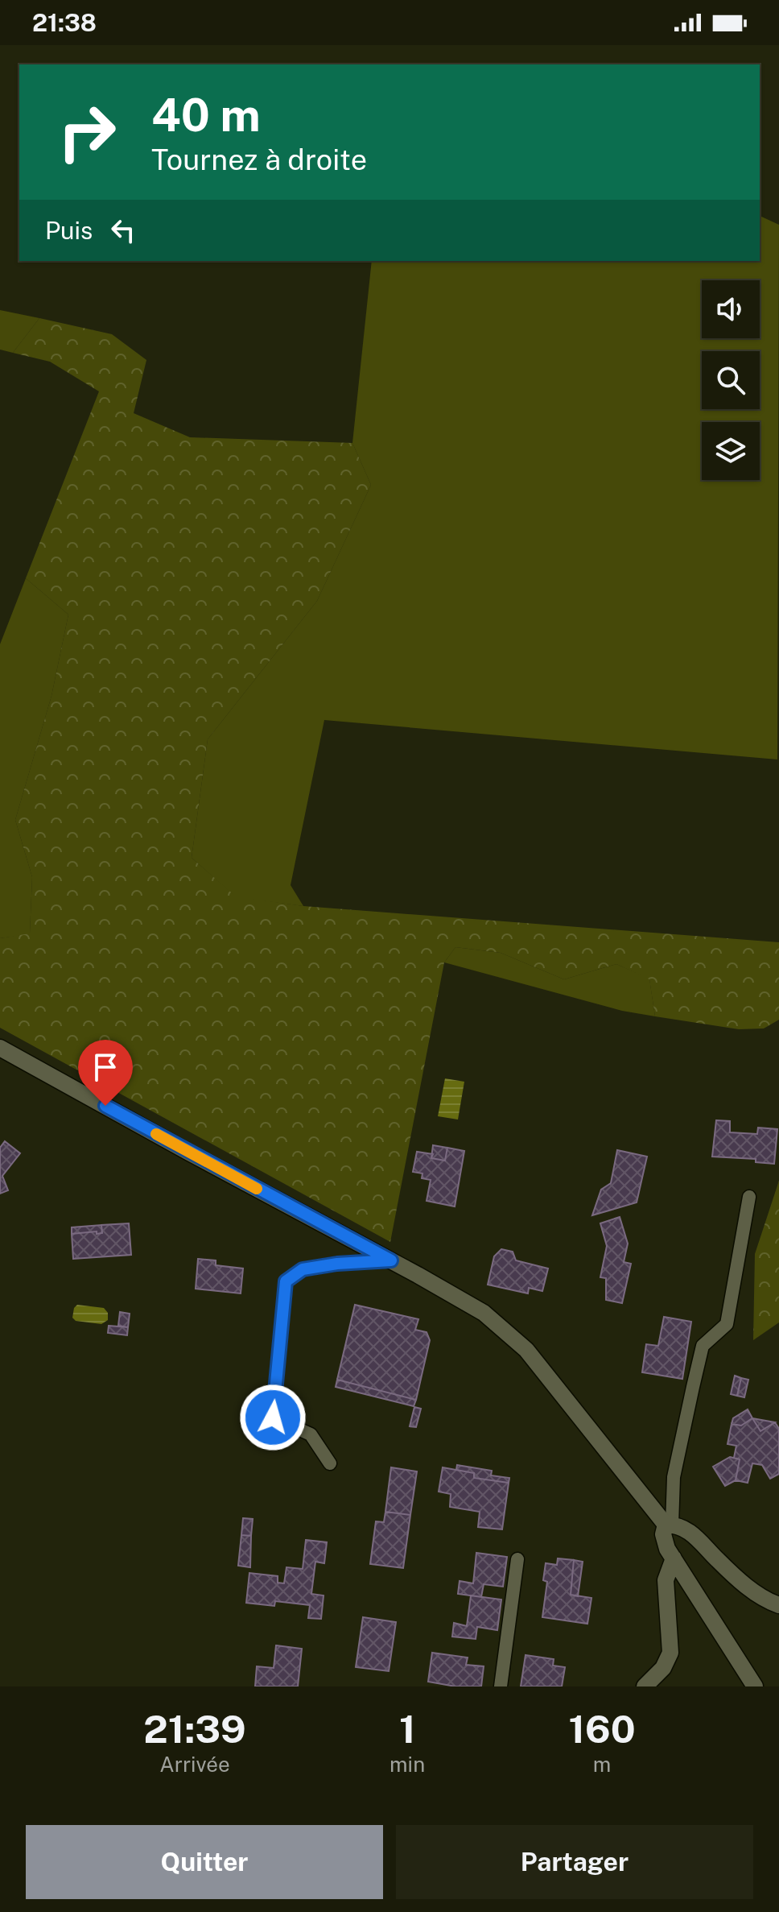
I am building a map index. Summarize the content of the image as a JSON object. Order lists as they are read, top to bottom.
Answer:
{
  "page": {
    "status": "21:38",
    "turn": ["40 m", "Tournez à droite"],
    "then": "Puis",
    "eta": [
      "21:39",
      "Arrivée",
      "1",
      "min",
      "160",
      "m"
    ],
    "buttons": ["Quitter", "Partager"]
  }
}
